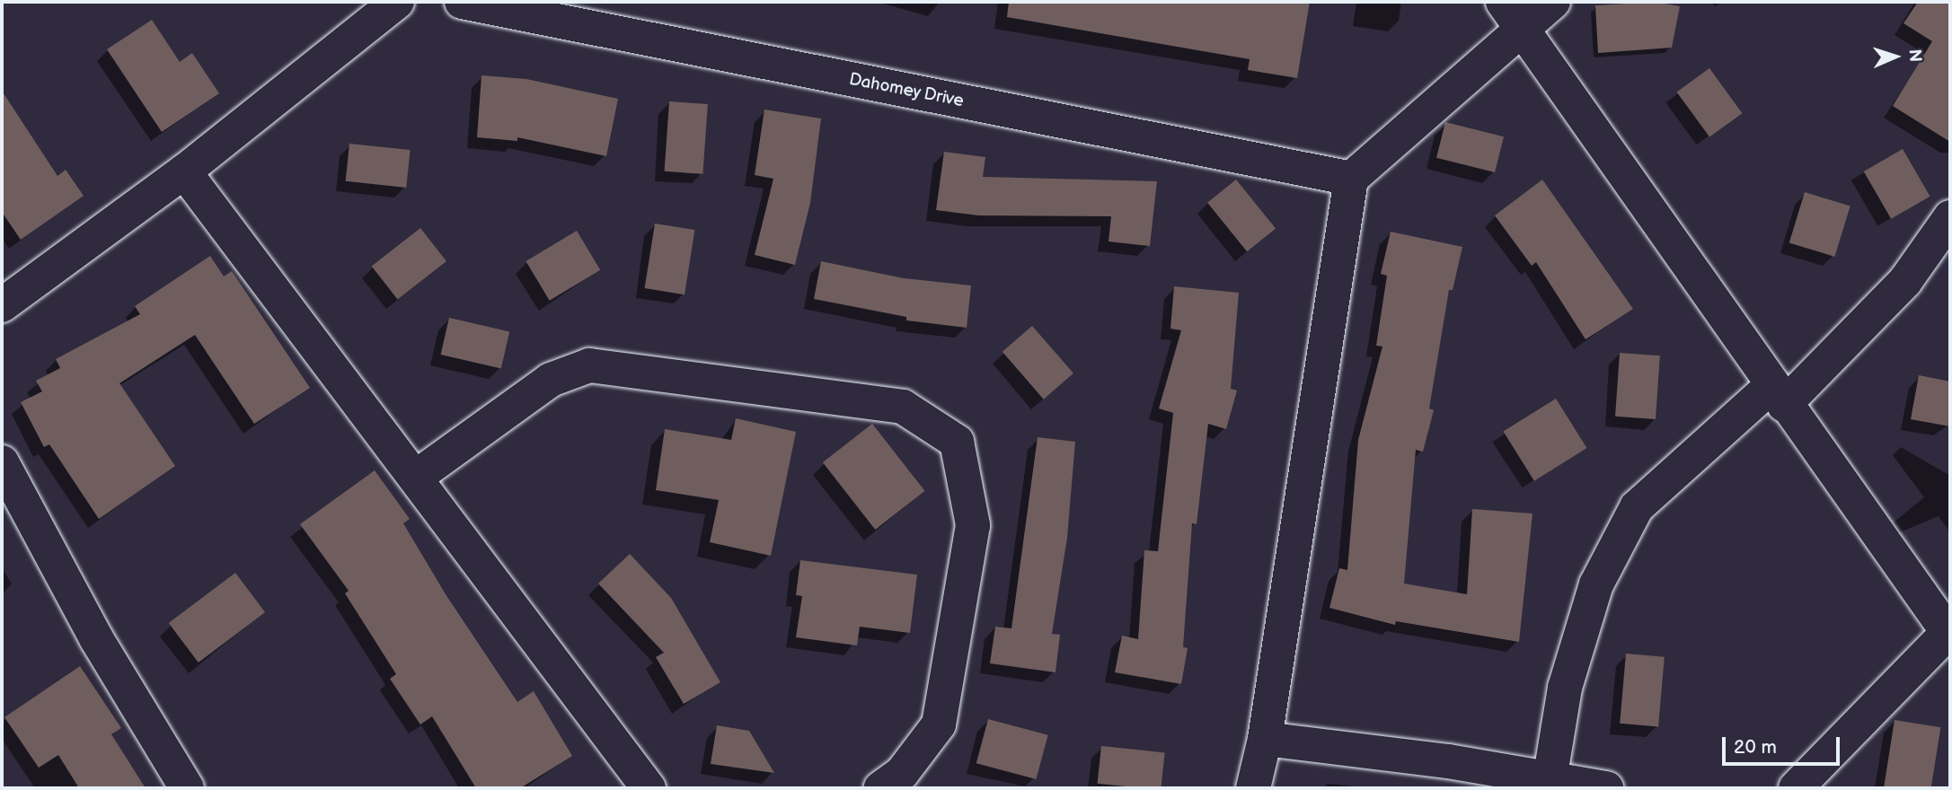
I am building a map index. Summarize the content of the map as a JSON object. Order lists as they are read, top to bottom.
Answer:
{
  "streets": {
    "street": ["Dahomey Drive"]
  },
  "scale_bar": "20 m",
  "north": "right"
}
